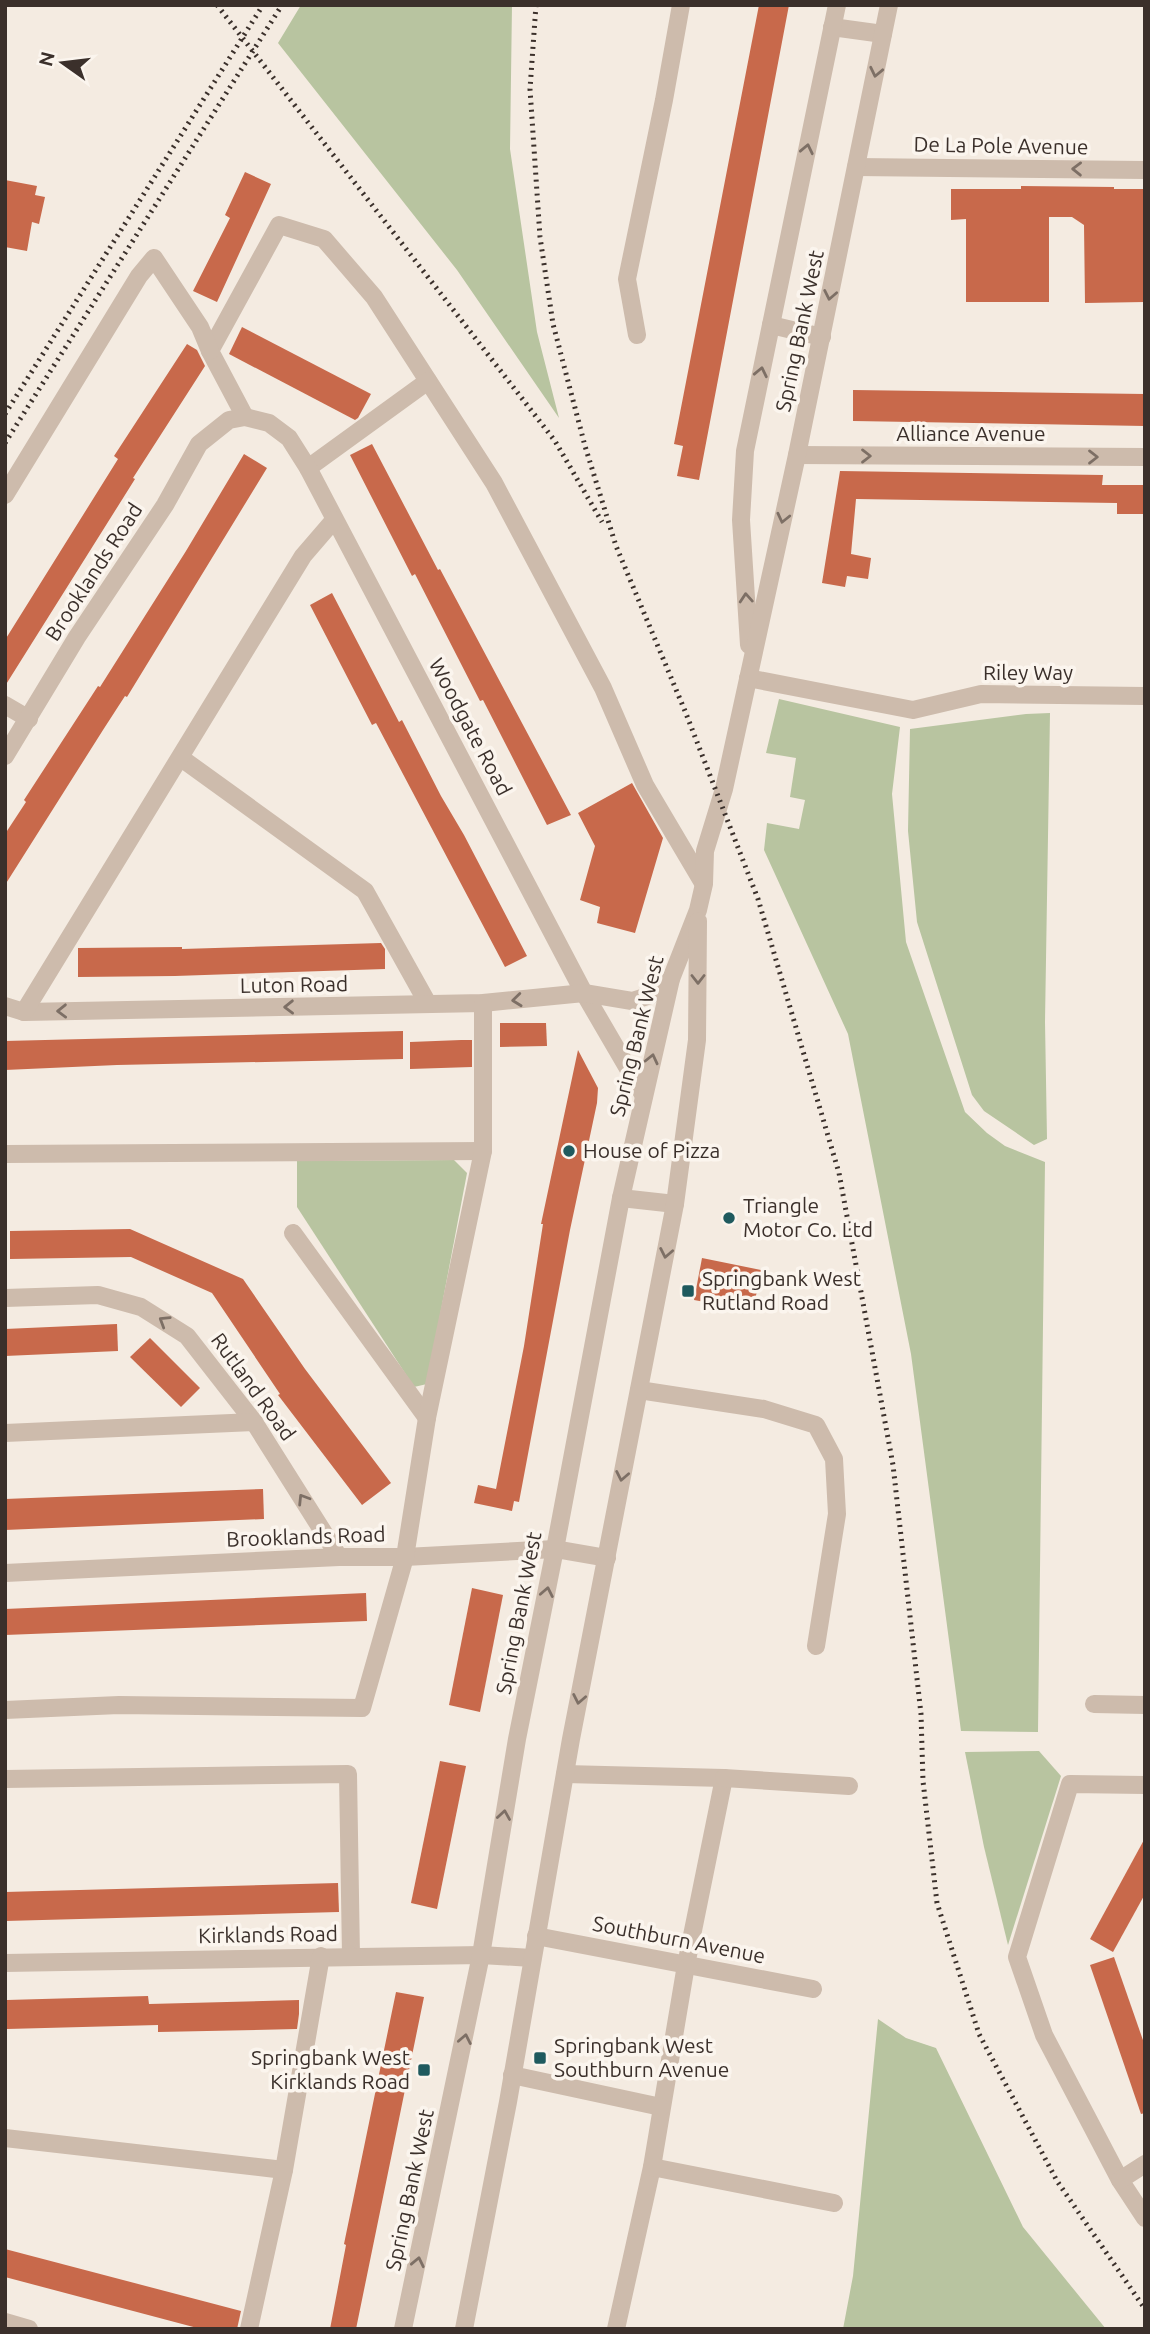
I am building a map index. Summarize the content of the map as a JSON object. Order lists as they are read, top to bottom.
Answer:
{
  "streets": {
    "street": [
      "De La Pole Avenue",
      "Spring Bank West",
      "Alliance Avenue",
      "Brooklands Road",
      "Riley Way",
      "Woodgate Road",
      "Luton Road",
      "Rutland Road",
      "Kirklands Road",
      "Southburn Avenue"
    ]
  },
  "crossings": [
    ["De La Pole Avenue", "Spring Bank West"],
    ["Spring Bank West", "Alliance Avenue"],
    ["Spring Bank West", "Brooklands Road"],
    ["Spring Bank West", "Riley Way"],
    ["Spring Bank West", "Woodgate Road"],
    ["Spring Bank West", "Luton Road"],
    ["Spring Bank West", "Kirklands Road"],
    ["Spring Bank West", "Southburn Avenue"],
    ["Brooklands Road", "Woodgate Road"],
    ["Brooklands Road", "Rutland Road"],
    ["Woodgate Road", "Luton Road"]
  ],
  "one_way": ["De La Pole Avenue", "Alliance Avenue"],
  "places": {
    "other": ["House of Pizza", "Triangle Motor Co. Ltd"],
    "transit": ["Springbank West Rutland Road", "Springbank West Southburn Avenue", "Springbank West Kirklands Road"]
  },
  "north": "left"
}
